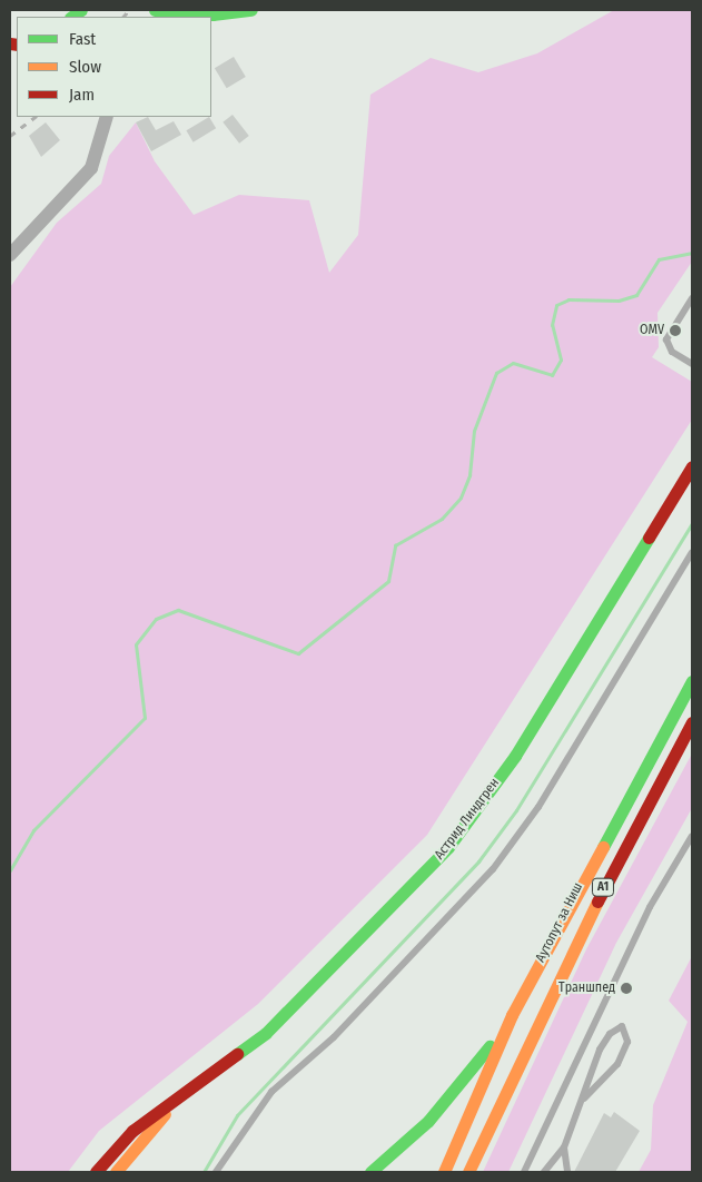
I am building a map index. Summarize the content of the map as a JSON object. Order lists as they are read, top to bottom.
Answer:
{
  "streets": {
    "main road": ["Астрид Линдгрен", "A1", "Аутопут за Ниш"]
  },
  "places": ["OMV", "Траншпед"],
  "legend": ["Fast", "Slow", "Jam"]
}
